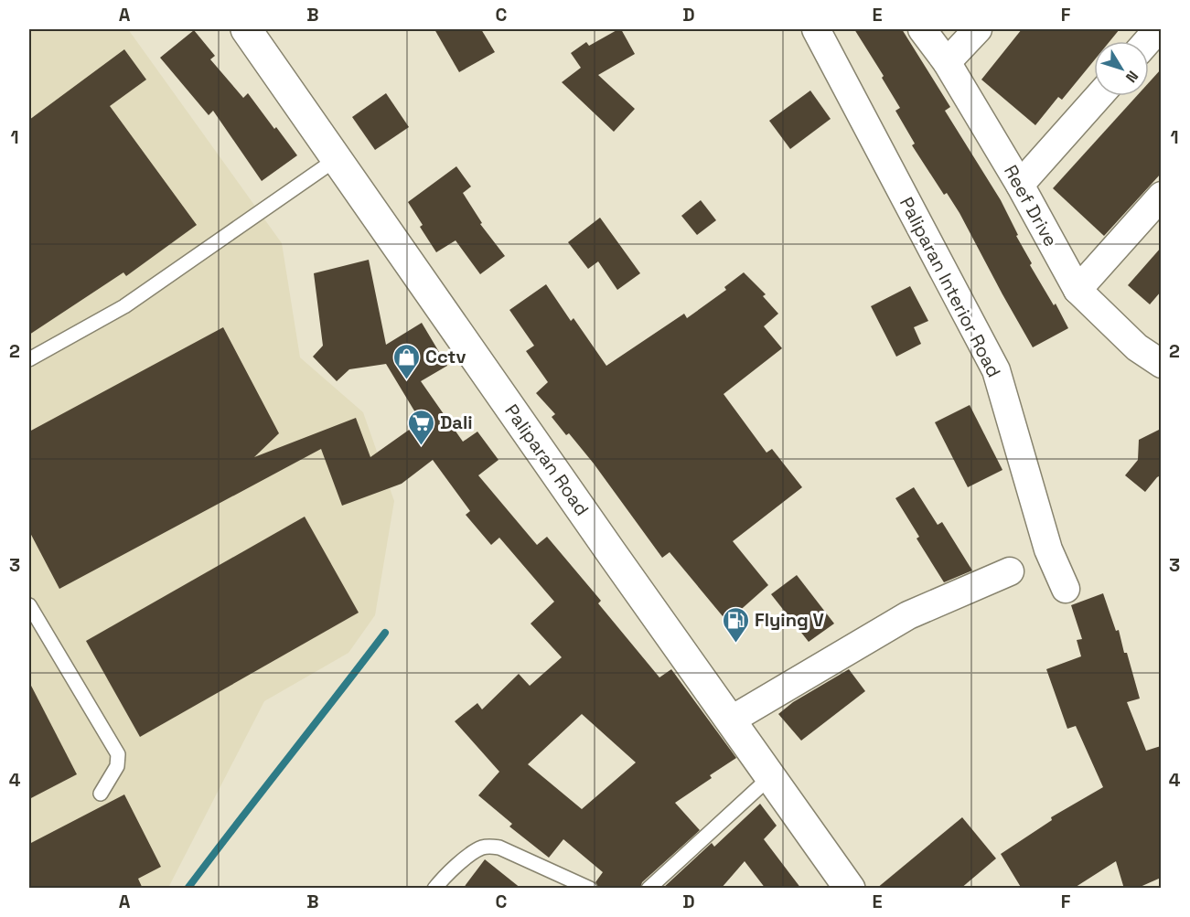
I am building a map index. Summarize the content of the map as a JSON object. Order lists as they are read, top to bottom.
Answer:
{
  "streets": {
    "main road": ["Paliparan Road"],
    "street": ["Reef Drive", "Paliparan Interior Road"]
  },
  "places": {
    "shop": ["Cctv"],
    "supermarket": ["Dali"],
    "fuel station": ["Flying V"]
  },
  "north": "bottom right",
  "grid": {
    "columns": [
      "A",
      "B",
      "C",
      "D",
      "E",
      "F"
    ],
    "rows": [
      "1",
      "2",
      "3",
      "4"
    ]
  }
}
